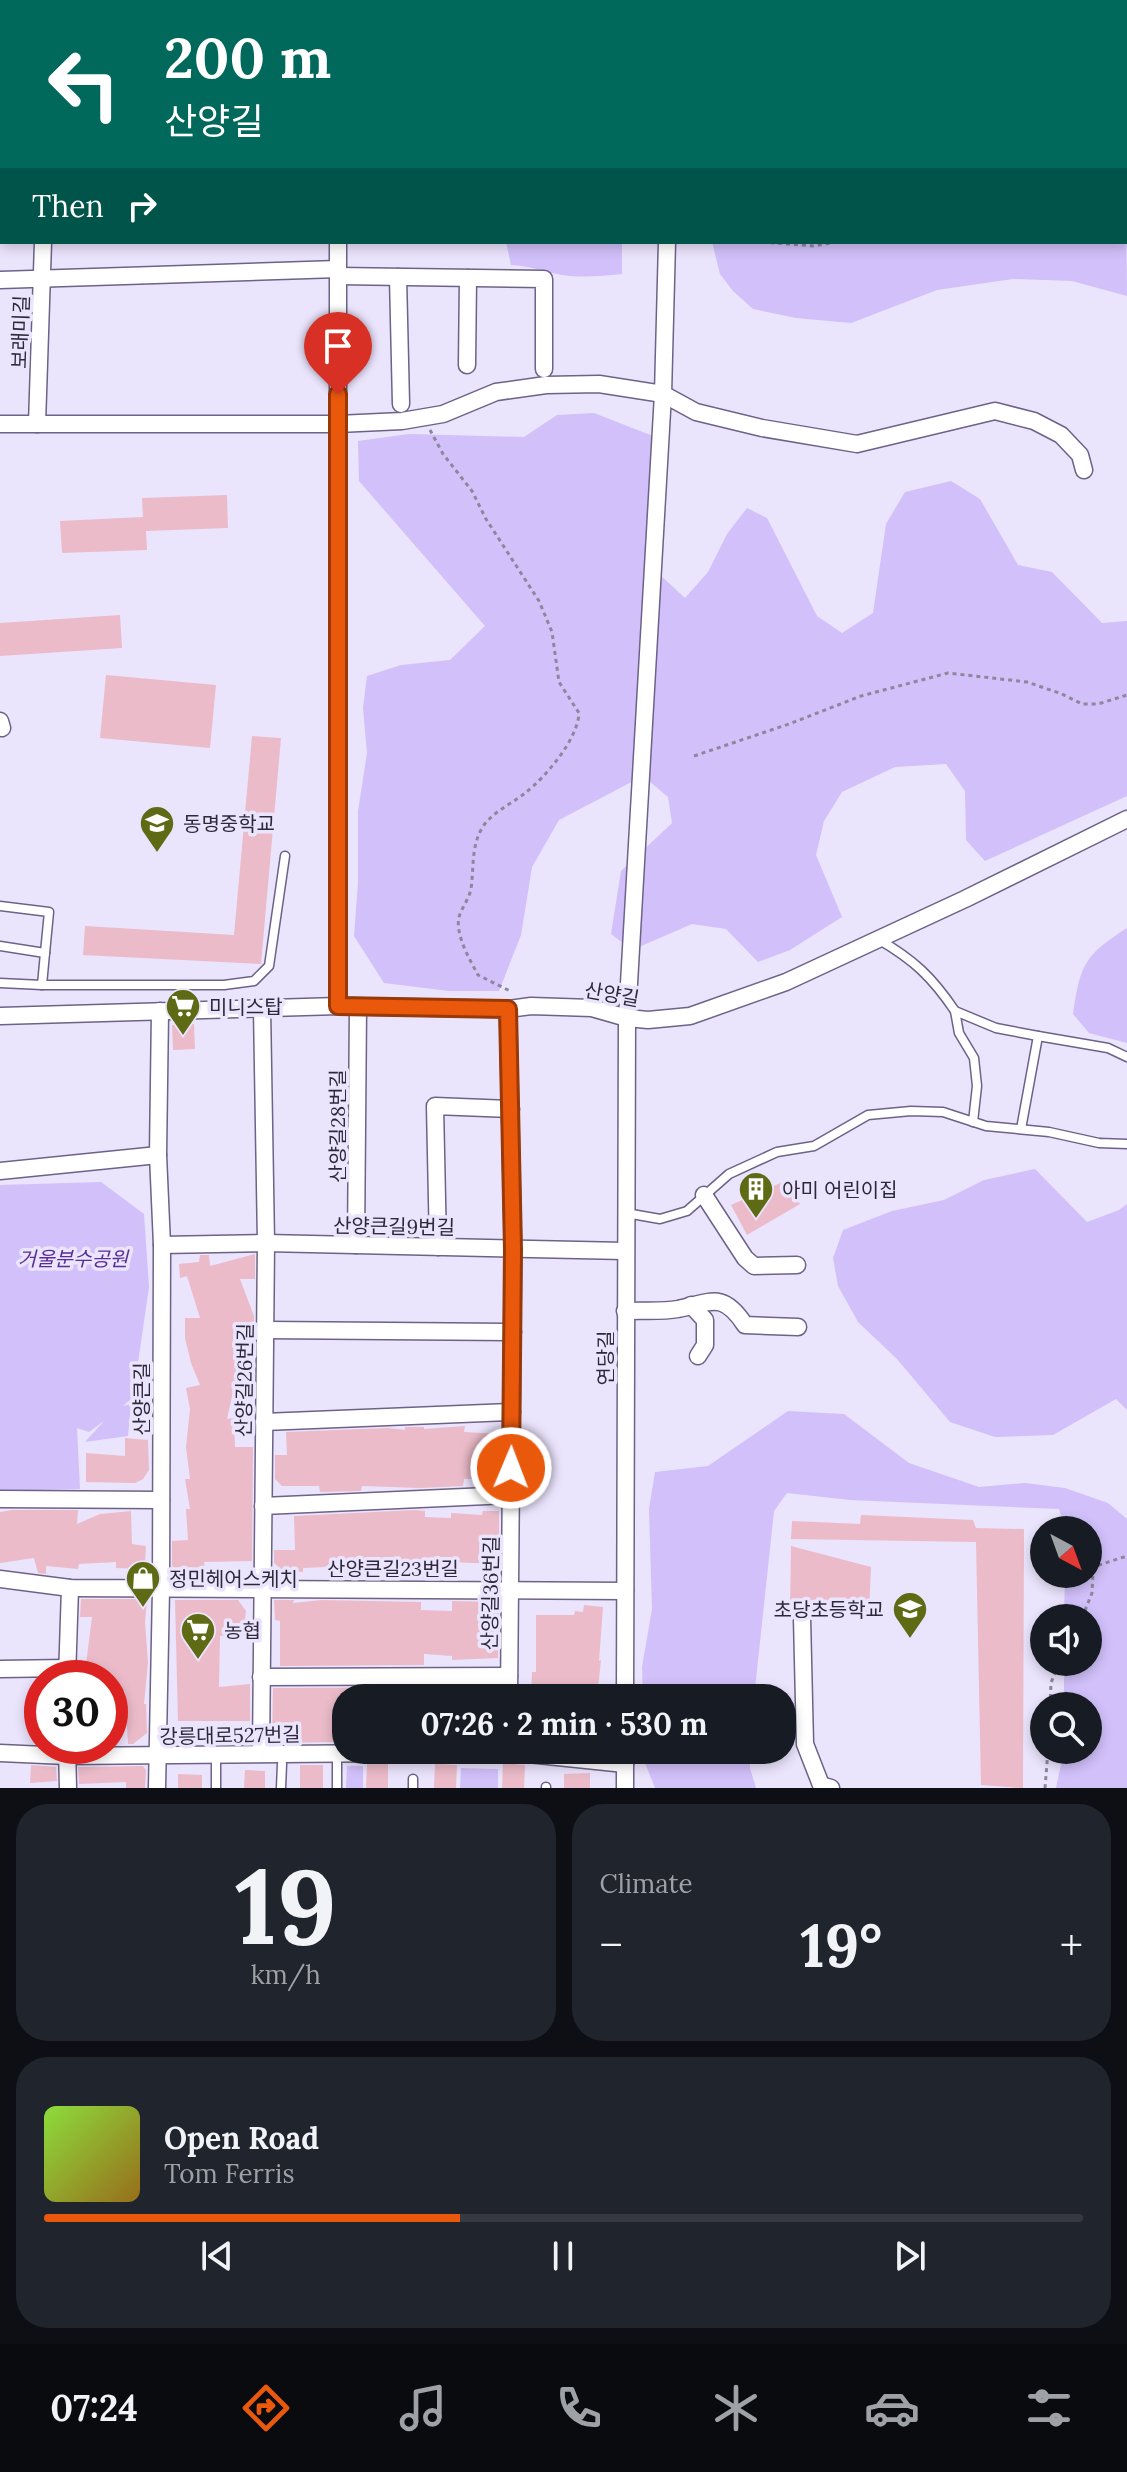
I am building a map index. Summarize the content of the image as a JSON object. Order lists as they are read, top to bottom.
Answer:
{
  "streets": {
    "street": [
      "보래미길",
      "산양길",
      "산양길28번길",
      "산양큰길9번길",
      "연당길",
      "산양길26번길",
      "산양큰길",
      "산양큰길23번길",
      "산양길36번길",
      "강릉대로527번길"
    ]
  },
  "crossings": [
    ["산양길", "산양길28번길"],
    ["산양길", "연당길"],
    ["산양길", "산양길26번길"],
    ["산양길", "산양큰길"],
    ["산양길", "산양길36번길"],
    ["산양길28번길", "산양큰길9번길"],
    ["산양큰길9번길", "연당길"],
    ["산양큰길9번길", "산양길26번길"],
    ["산양큰길9번길", "산양큰길"],
    ["산양큰길9번길", "산양길36번길"],
    ["연당길", "산양큰길23번길"],
    ["산양길26번길", "산양큰길23번길"],
    ["산양길26번길", "강릉대로527번길"],
    ["산양큰길", "산양큰길23번길"],
    ["산양큰길", "강릉대로527번길"],
    ["산양큰길23번길", "산양길36번길"]
  ],
  "parks": ["거울분수공원"],
  "places": {
    "school or university": ["동명중학교", "초당초등학교"],
    "supermarket": ["미니스탑", "농협"],
    "building": ["아미 어린이집"],
    "shop": ["정민헤어스케치"]
  },
  "north": "bottom right",
  "page": {
    "turn": ["200 m", "산양길"],
    "then": "Then",
    "limit": "30",
    "trip": "07:26 · 2 min · 530 m",
    "tile": [
      ["19", "km/h"],
      "Climate"
    ],
    "heat": ["−", "19°", "+"],
    "song": ["Open Road", "Tom Ferris"],
    "tabs": "07:24"
  }
}
